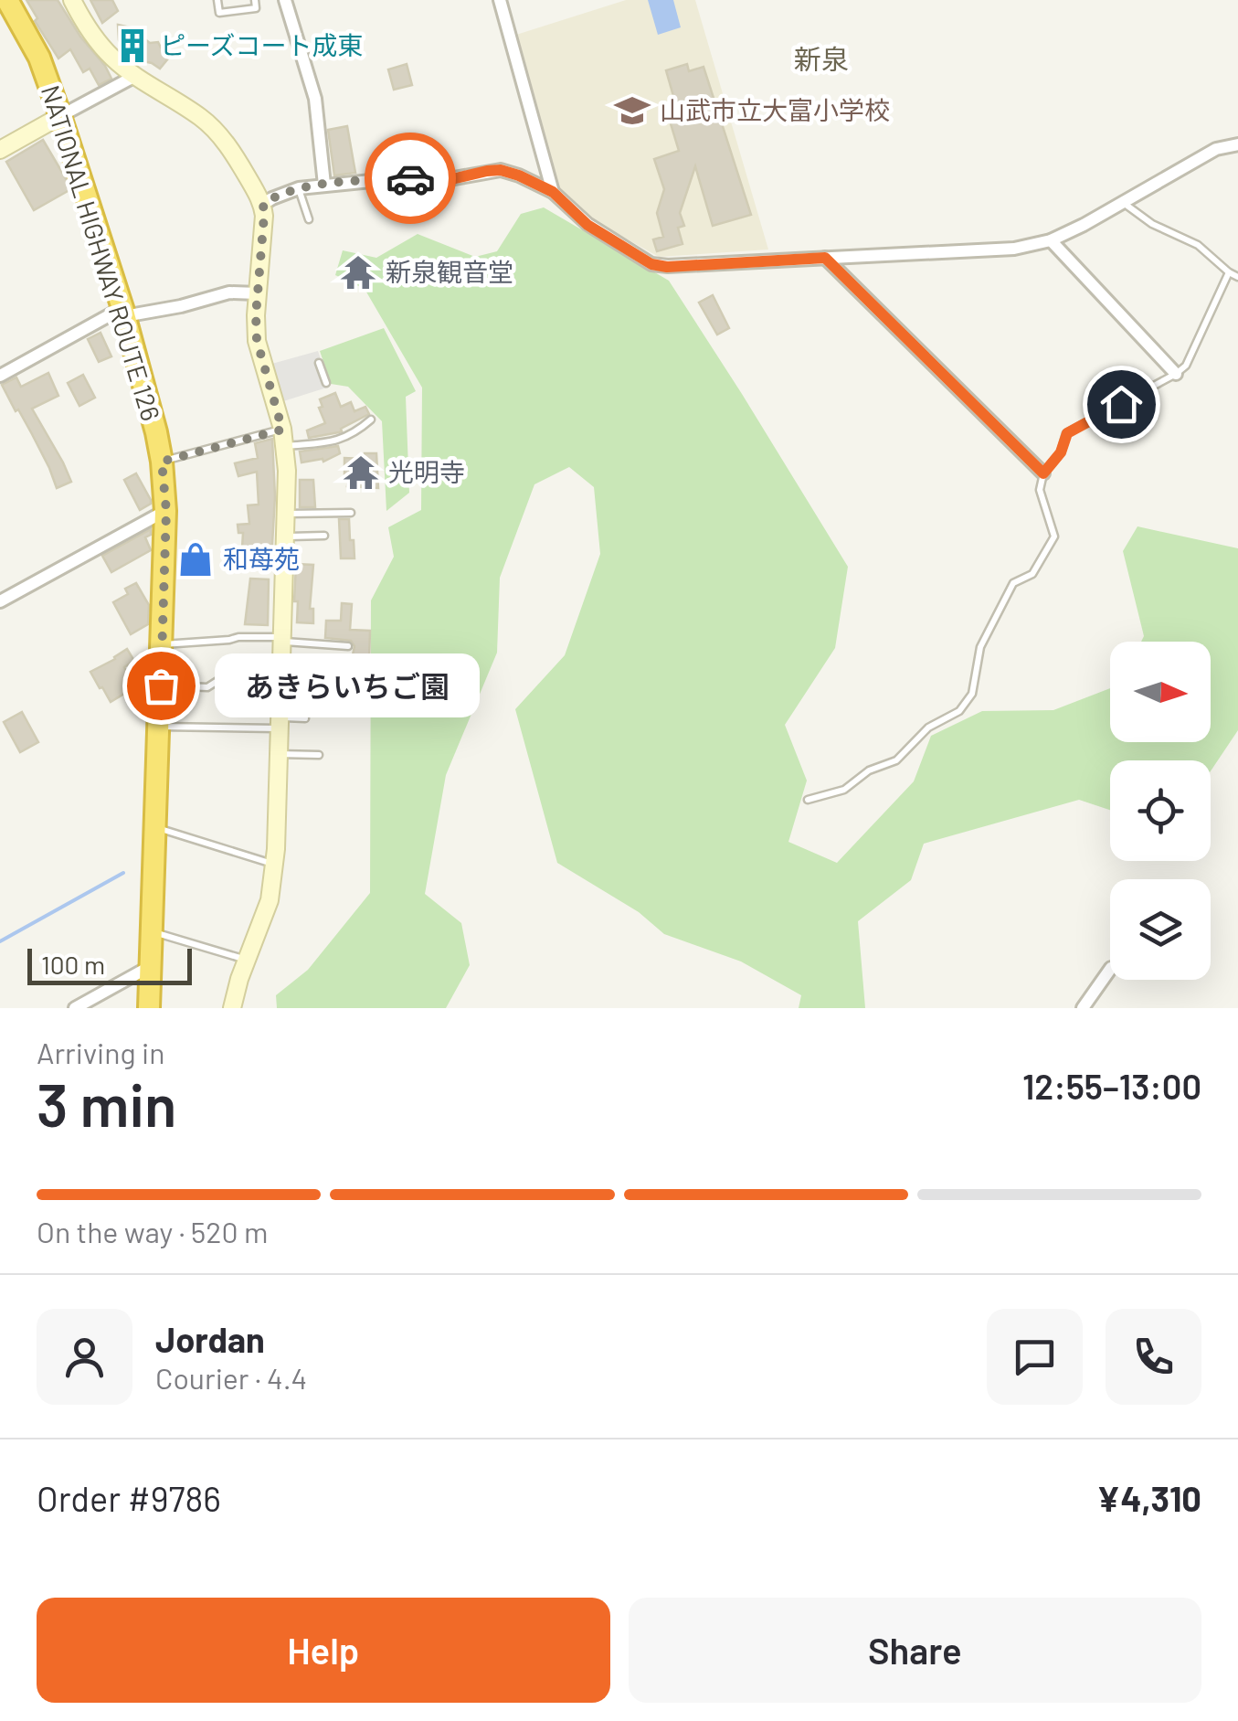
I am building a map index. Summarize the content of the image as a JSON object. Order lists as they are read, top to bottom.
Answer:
{
  "streets": {
    "highway": ["NATIONAL HIGHWAY ROUTE 126"]
  },
  "districts": ["新泉"],
  "places": {
    "building": ["ピーズコート成東"],
    "school or university": ["山武市立大富小学校"],
    "temple": ["新泉観音堂", "光明寺"],
    "shop": ["和苺苑"],
    "other": ["あきらいちご園"]
  },
  "scale_bar": "100 m",
  "north": "right",
  "page": {
    "bubble": "あきらいちご園",
    "scale": "100 m",
    "heading": ["3 min", "Arriving in", "12:55–13:00"],
    "panel": [
      "Jordan",
      "Courier · 4.4",
      "Order #9786",
      "¥4,310"
    ],
    "bar": "On the way · 520 m",
    "buttons": ["Help", "Share"]
  }
}
